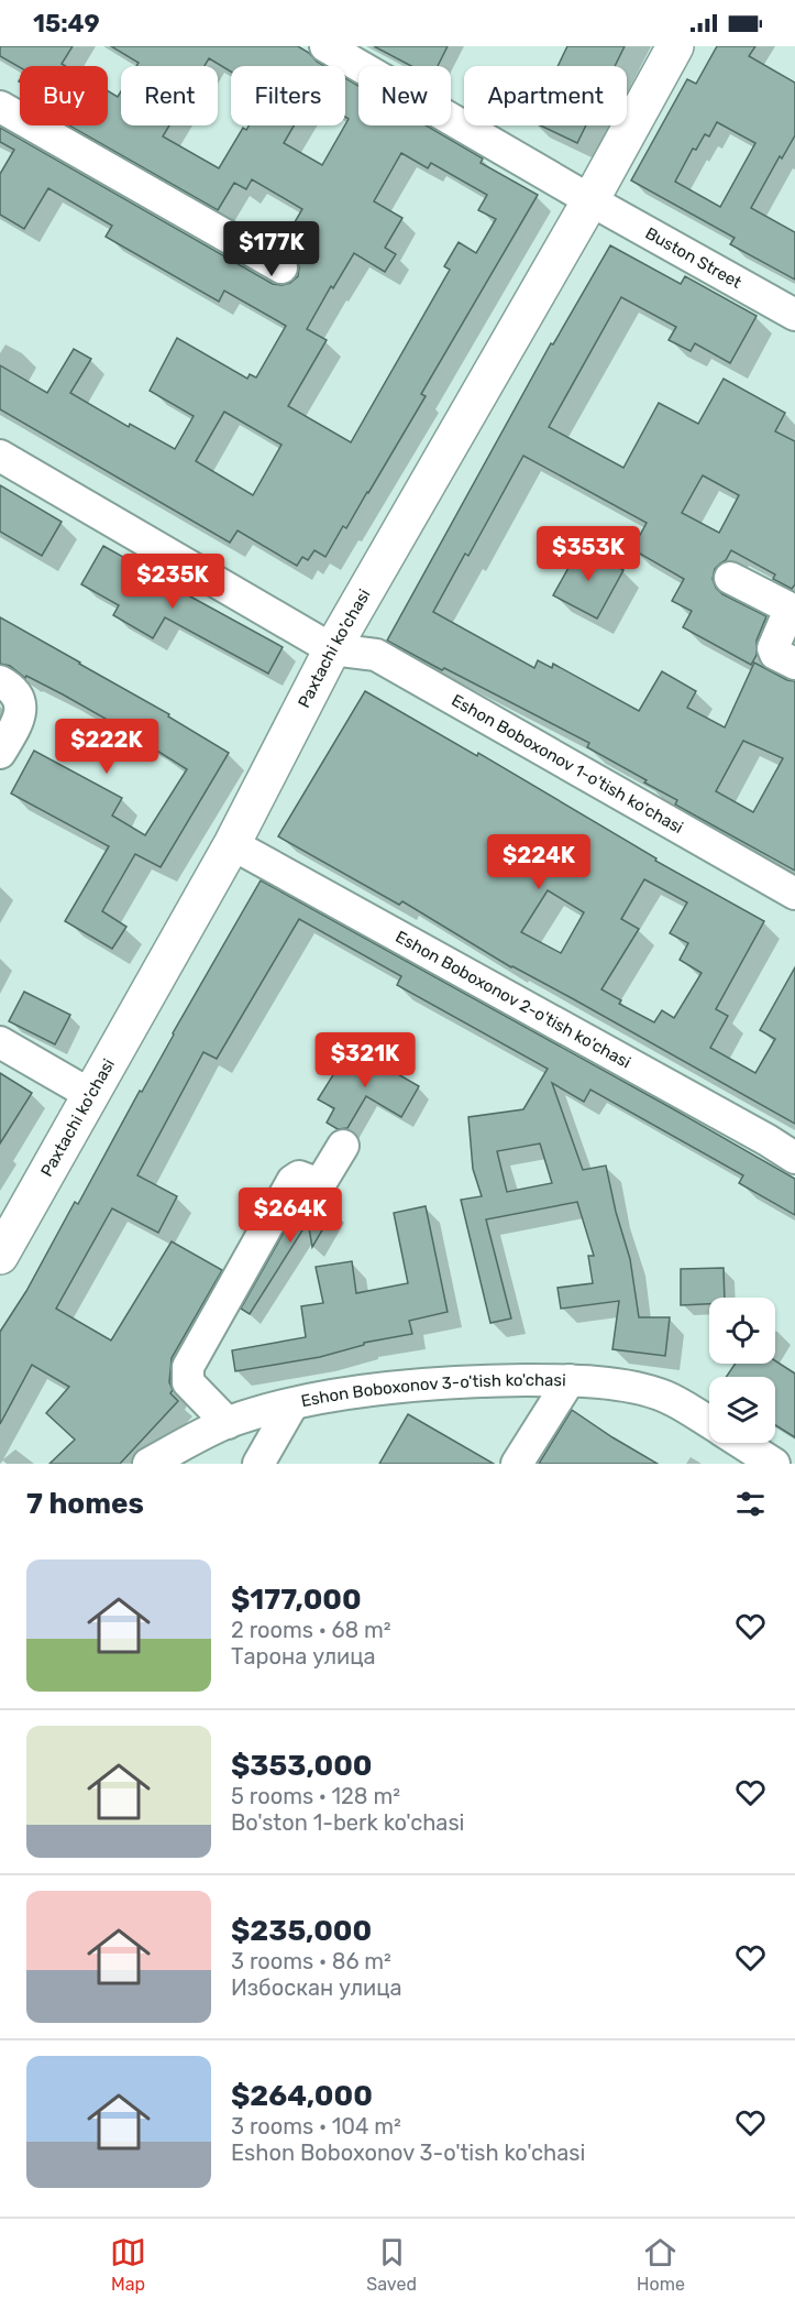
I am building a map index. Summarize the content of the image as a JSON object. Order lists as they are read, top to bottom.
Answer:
{
  "streets": {
    "street": [
      "Buston Street",
      "Paxtachi ko'chasi",
      "Eshon Boboxonov 1-o'tish ko'chasi",
      "Eshon Boboxonov 2-o'tish ko'chasi",
      "Eshon Boboxonov 3-o'tish ko'chasi"
    ]
  },
  "crossings": [
    ["Buston Street", "Paxtachi ko'chasi"],
    ["Paxtachi ko'chasi", "Eshon Boboxonov 1-o'tish ko'chasi"],
    ["Paxtachi ko'chasi", "Eshon Boboxonov 2-o'tish ko'chasi"]
  ],
  "page": {
    "status": "15:49",
    "chip": [
      "Buy",
      "Rent",
      "Filters",
      "New",
      "Apartment"
    ],
    "price": [
      "$177K",
      "$353K",
      "$235K",
      "$222K",
      "$224K",
      "$321K",
      "$264K"
    ],
    "heading": "7 homes",
    "list": [
      {
        "name": "$177,000",
        "note": "2 rooms · 68 m² · Тарона улица"
      },
      {
        "name": "$353,000",
        "note": "5 rooms · 128 m² · Bo'ston 1-berk ko'chasi"
      },
      {
        "name": "$235,000",
        "note": "3 rooms · 86 m² · Избоскан улица"
      },
      {
        "name": "$264,000",
        "note": "3 rooms · 104 m² · Eshon Boboxonov 3-o'tish ko'chasi"
      }
    ],
    "tabs": ["Map", "Saved", "Home"]
  }
}
